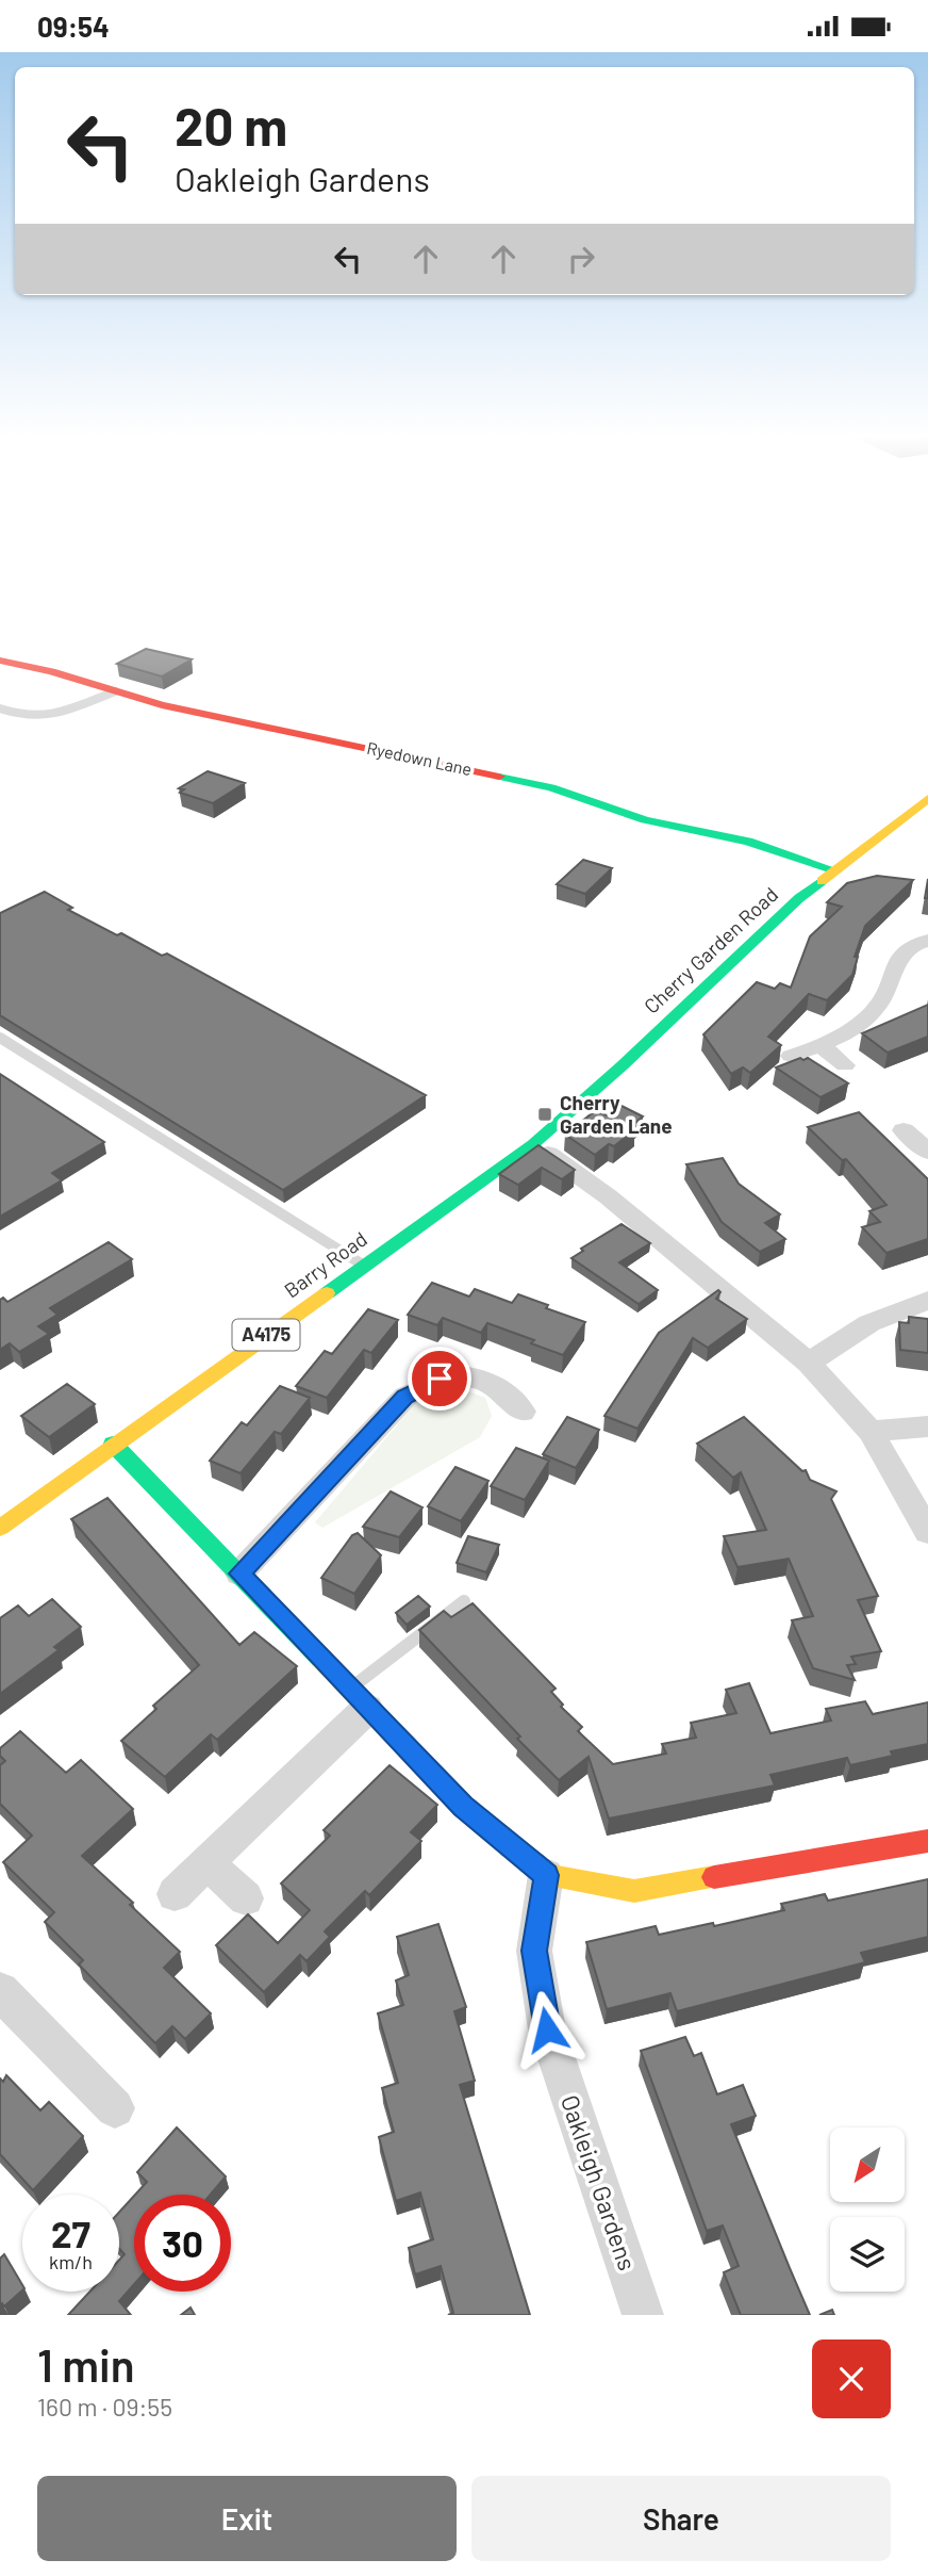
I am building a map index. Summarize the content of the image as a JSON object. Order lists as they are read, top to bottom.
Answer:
{
  "streets": {
    "street": [
      "Ryedown Lane",
      "Cherry Garden Road",
      "Barry Road",
      "A4175",
      "Oakleigh Gardens"
    ]
  },
  "crossings": [
    ["Ryedown Lane", "Cherry Garden Road"],
    ["Cherry Garden Road", "Barry Road"]
  ],
  "places": {
    "transit": ["Cherry Garden Lane"]
  },
  "north": "bottom left",
  "page": {
    "status": "09:54",
    "turn": ["20 m", "Oakleigh Gardens"],
    "speed": "27 km/h",
    "limit": "30",
    "heading": ["1 min", "160 m · 09:55"],
    "buttons": ["Exit", "Share"]
  }
}
